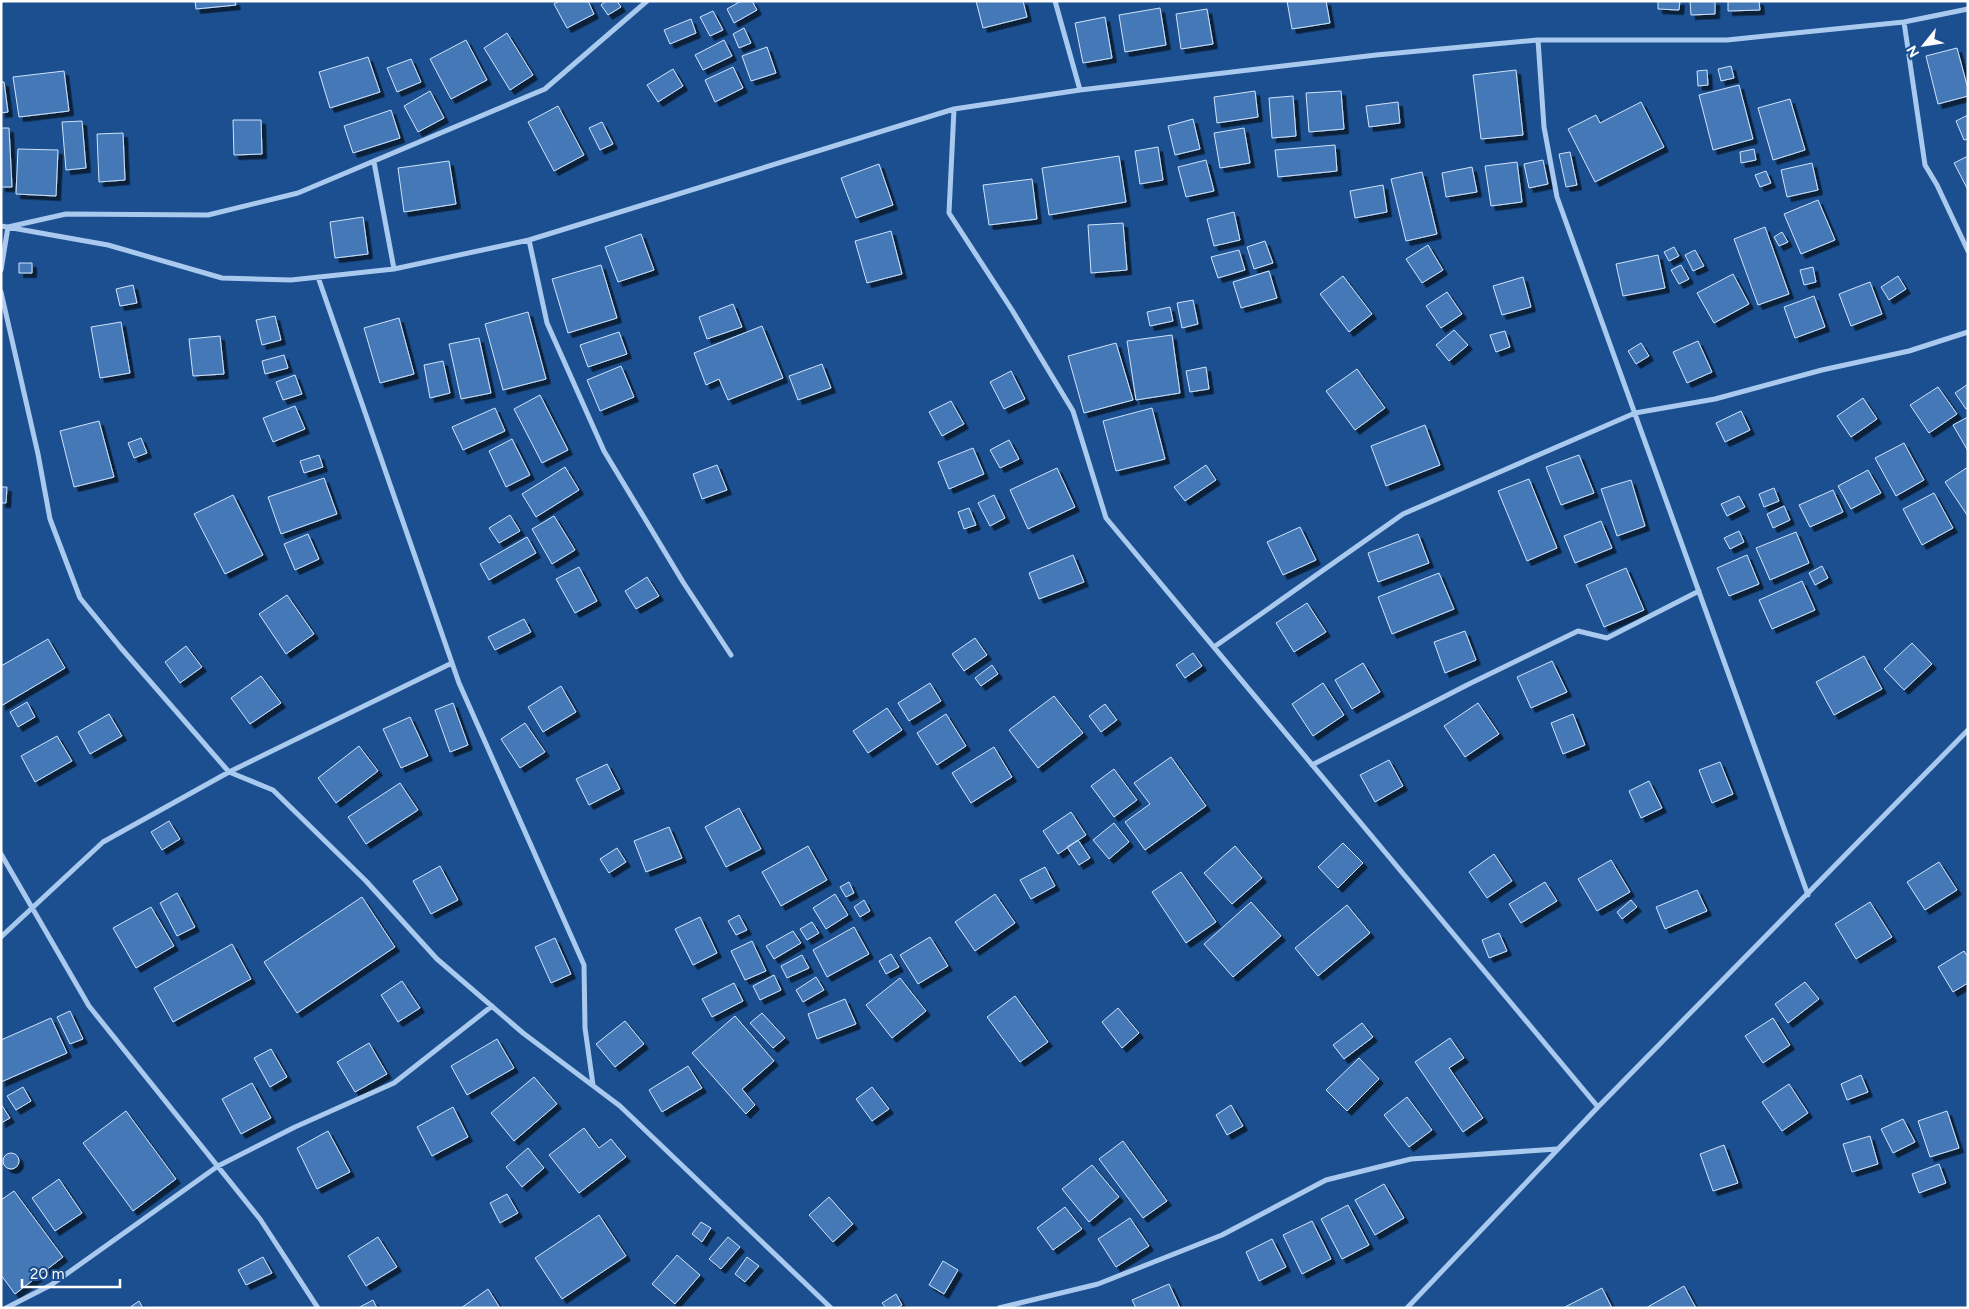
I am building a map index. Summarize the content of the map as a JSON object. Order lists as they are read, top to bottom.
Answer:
{
  "scale_bar": "20 m",
  "north": "bottom left"
}
